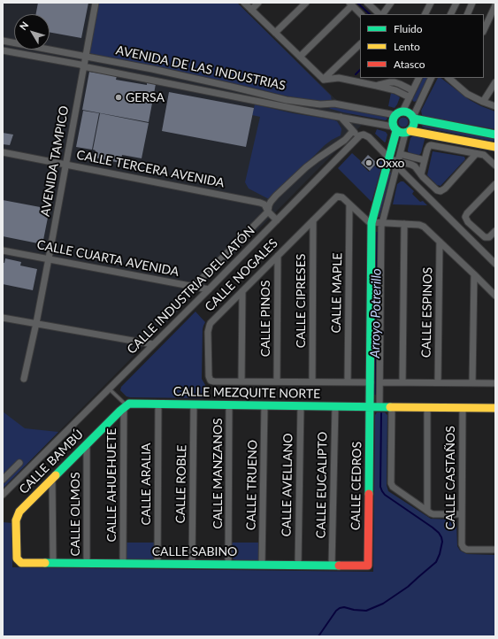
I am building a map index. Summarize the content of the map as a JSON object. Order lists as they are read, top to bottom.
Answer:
{
  "streets": {
    "street": [
      "AVENIDA DE LAS INDUSTRIAS",
      "AVENIDA TAMPICO",
      "CALLE TERCERA AVENIDA",
      "CALLE CUARTA AVENIDA",
      "CALLE NOGALES",
      "CALLE INDUSTRIA DEL LATÓN",
      "CALLE MAPLE",
      "CALLE CIPRESES",
      "CALLE ESPINOS",
      "CALLE PINOS",
      "CALLE MEZQUITE NORTE",
      "CALLE BAMBÚ",
      "CALLE MANZANOS",
      "CALLE CASTAÑOS",
      "CALLE ARALIA",
      "CALLE ROBLE",
      "CALLE AHUEHUETE",
      "CALLE TRUENO",
      "CALLE AVELLANO",
      "CALLE EUCALIPTO",
      "CALLE CEDROS",
      "CALLE OLMOS",
      "CALLE SABINO"
    ]
  },
  "crossings": [
    ["AVENIDA DE LAS INDUSTRIAS", "AVENIDA TAMPICO"],
    ["AVENIDA DE LAS INDUSTRIAS", "CALLE CEDROS"],
    ["AVENIDA TAMPICO", "CALLE TERCERA AVENIDA"],
    ["AVENIDA TAMPICO", "CALLE CUARTA AVENIDA"],
    ["CALLE TERCERA AVENIDA", "CALLE INDUSTRIA DEL LATÓN"],
    ["CALLE CUARTA AVENIDA", "CALLE INDUSTRIA DEL LATÓN"],
    ["CALLE NOGALES", "CALLE MAPLE"],
    ["CALLE NOGALES", "CALLE CIPRESES"],
    ["CALLE NOGALES", "CALLE PINOS"],
    ["CALLE NOGALES", "CALLE CEDROS"],
    ["CALLE MEZQUITE NORTE", "CALLE BAMBÚ"],
    ["CALLE MEZQUITE NORTE", "CALLE MANZANOS"],
    ["CALLE MEZQUITE NORTE", "CALLE CASTAÑOS"],
    ["CALLE MEZQUITE NORTE", "CALLE ARALIA"],
    ["CALLE MEZQUITE NORTE", "CALLE ROBLE"],
    ["CALLE MEZQUITE NORTE", "CALLE AHUEHUETE"],
    ["CALLE MEZQUITE NORTE", "CALLE TRUENO"],
    ["CALLE MEZQUITE NORTE", "CALLE AVELLANO"],
    ["CALLE MEZQUITE NORTE", "CALLE EUCALIPTO"],
    ["CALLE MEZQUITE NORTE", "CALLE CEDROS"],
    ["CALLE BAMBÚ", "CALLE AHUEHUETE"],
    ["CALLE BAMBÚ", "CALLE OLMOS"],
    ["CALLE BAMBÚ", "CALLE SABINO"],
    ["CALLE MANZANOS", "CALLE SABINO"],
    ["CALLE ARALIA", "CALLE SABINO"],
    ["CALLE ROBLE", "CALLE SABINO"],
    ["CALLE AHUEHUETE", "CALLE SABINO"],
    ["CALLE TRUENO", "CALLE SABINO"],
    ["CALLE AVELLANO", "CALLE SABINO"],
    ["CALLE EUCALIPTO", "CALLE SABINO"],
    ["CALLE CEDROS", "CALLE SABINO"],
    ["CALLE OLMOS", "CALLE SABINO"]
  ],
  "water": ["Arroyo Potrerillo"],
  "places": ["GERSA", "Oxxo"],
  "legend": ["Fluido", "Lento", "Atasco"],
  "north": "top left"
}
